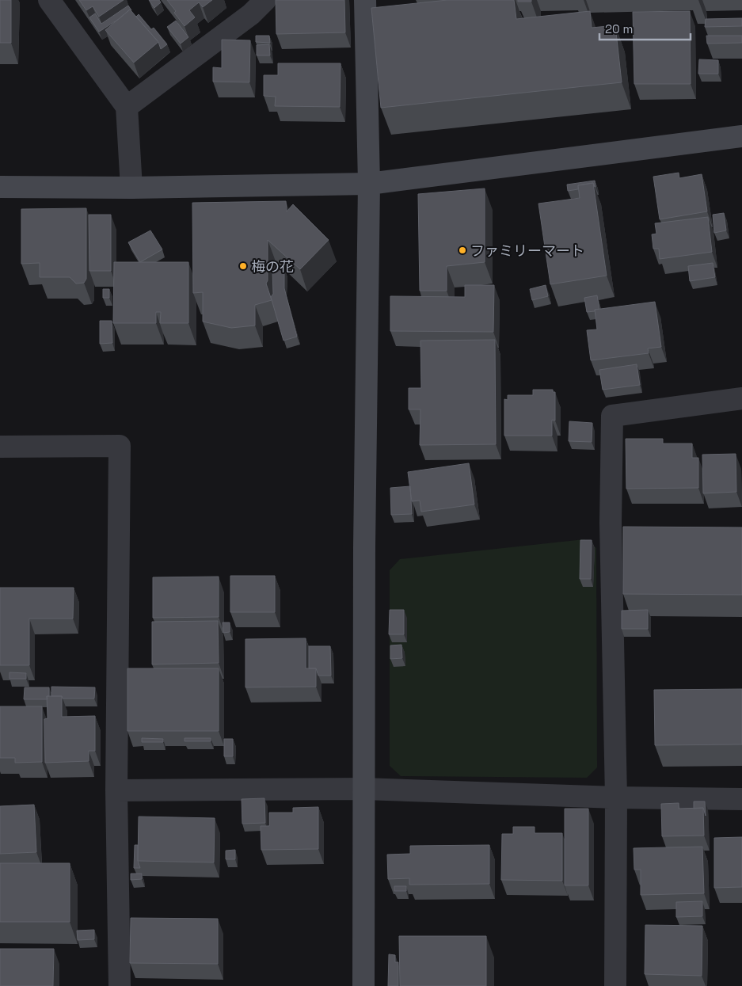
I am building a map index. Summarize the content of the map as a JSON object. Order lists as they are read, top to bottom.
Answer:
{
  "places": ["ファミリーマート", "梅の花"],
  "scale_bar": "20 m"
}
